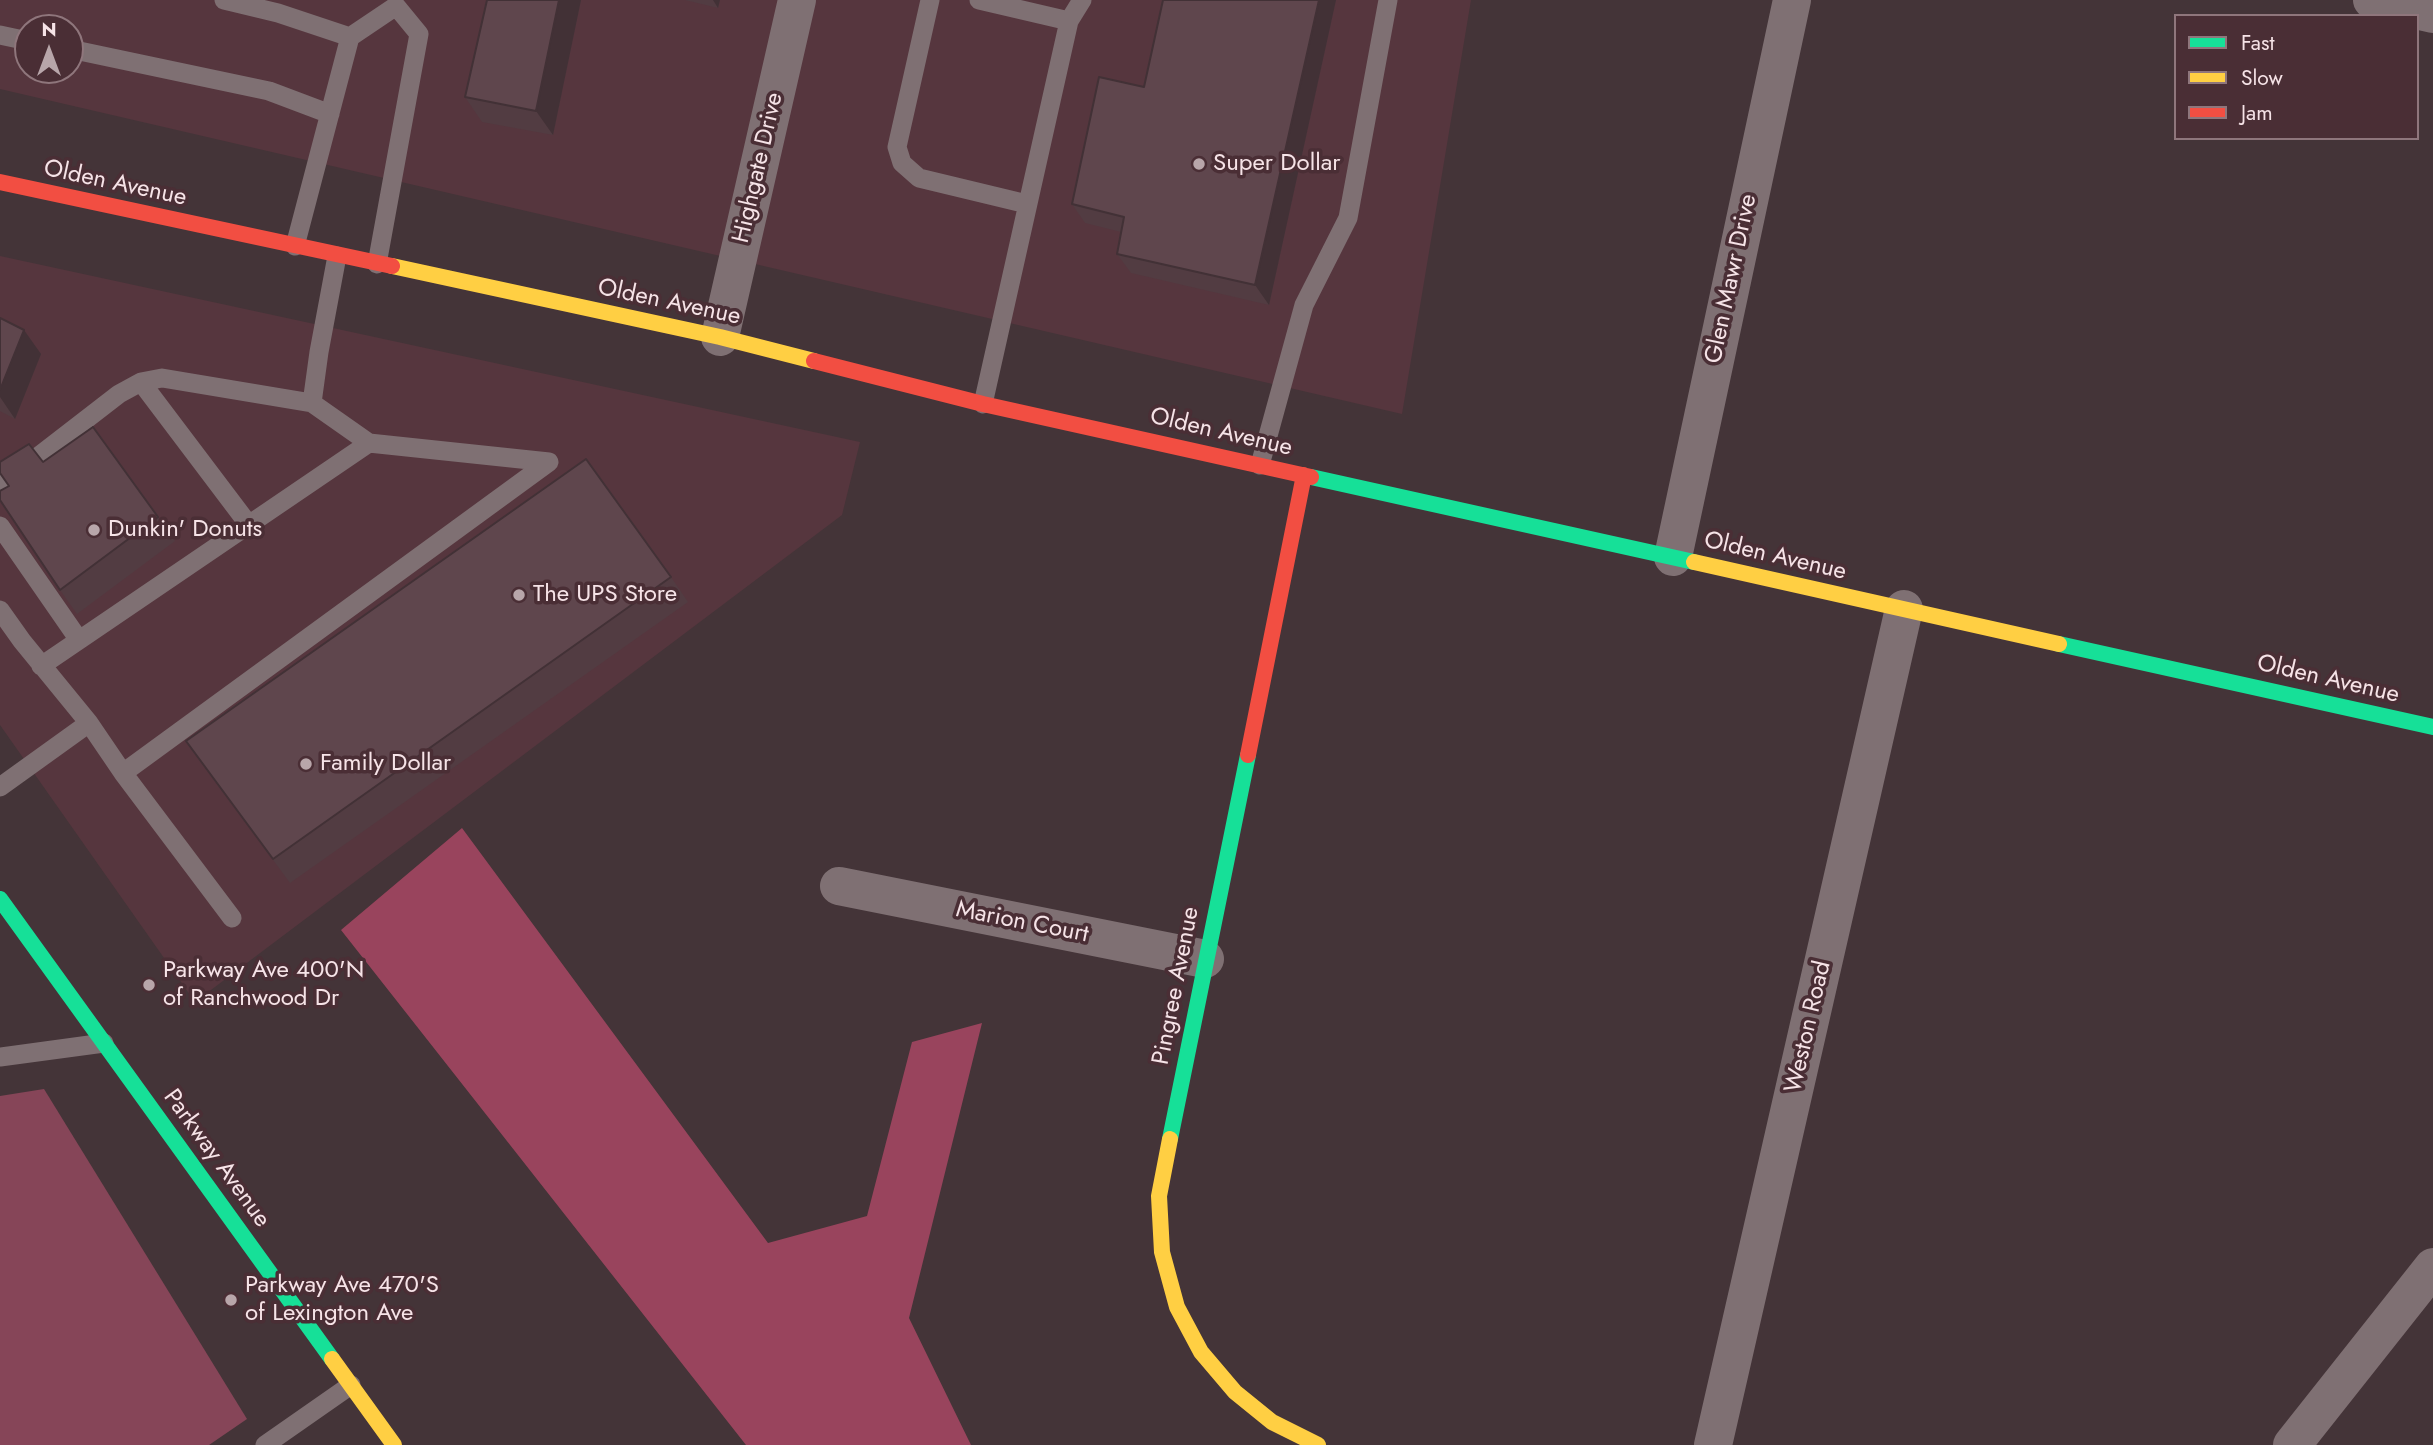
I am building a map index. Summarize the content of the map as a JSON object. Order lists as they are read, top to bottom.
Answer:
{
  "streets": {
    "main road": ["Olden Avenue", "Pingree Avenue", "Parkway Avenue"],
    "street": [
      "Highgate Drive",
      "Glen Mawr Drive",
      "Marion Court",
      "Weston Road"
    ]
  },
  "crossings": [
    ["Highgate Drive", "Olden Avenue"],
    ["Olden Avenue", "Glen Mawr Drive"],
    ["Olden Avenue", "Pingree Avenue"],
    ["Olden Avenue", "Weston Road"],
    ["Marion Court", "Pingree Avenue"]
  ],
  "places": [
    "Super Dollar",
    "Dunkin' Donuts",
    "The UPS Store",
    "Family Dollar",
    "Parkway Ave 400'N of Ranchwood Dr",
    "Parkway Ave 470'S of Lexington Ave"
  ],
  "legend": ["Fast", "Slow", "Jam"],
  "north": "top"
}
